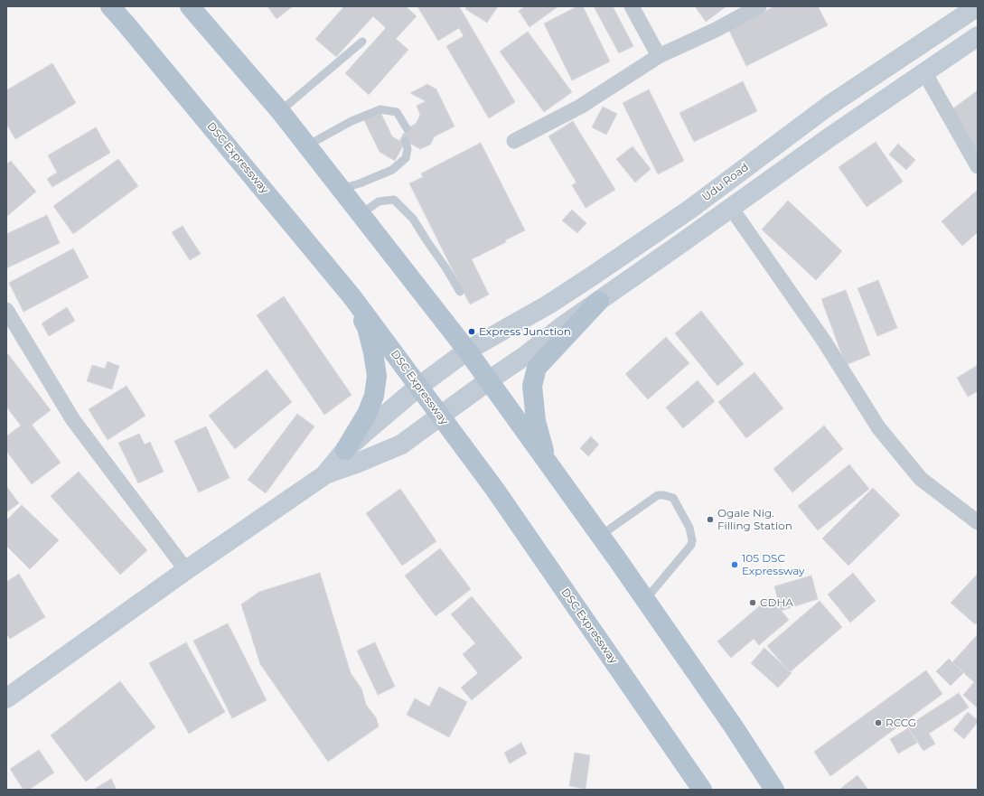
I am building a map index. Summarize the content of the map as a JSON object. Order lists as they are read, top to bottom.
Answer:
{
  "streets": {
    "main road": ["DSC Expressway", "Udu Road"]
  },
  "crossings": [
    ["DSC Expressway", "Udu Road"]
  ],
  "places": [
    "Express Junction",
    "Ogale Nig. Filling Station",
    "105 DSC Expressway",
    "CDHA",
    "RCCG"
  ]
}
